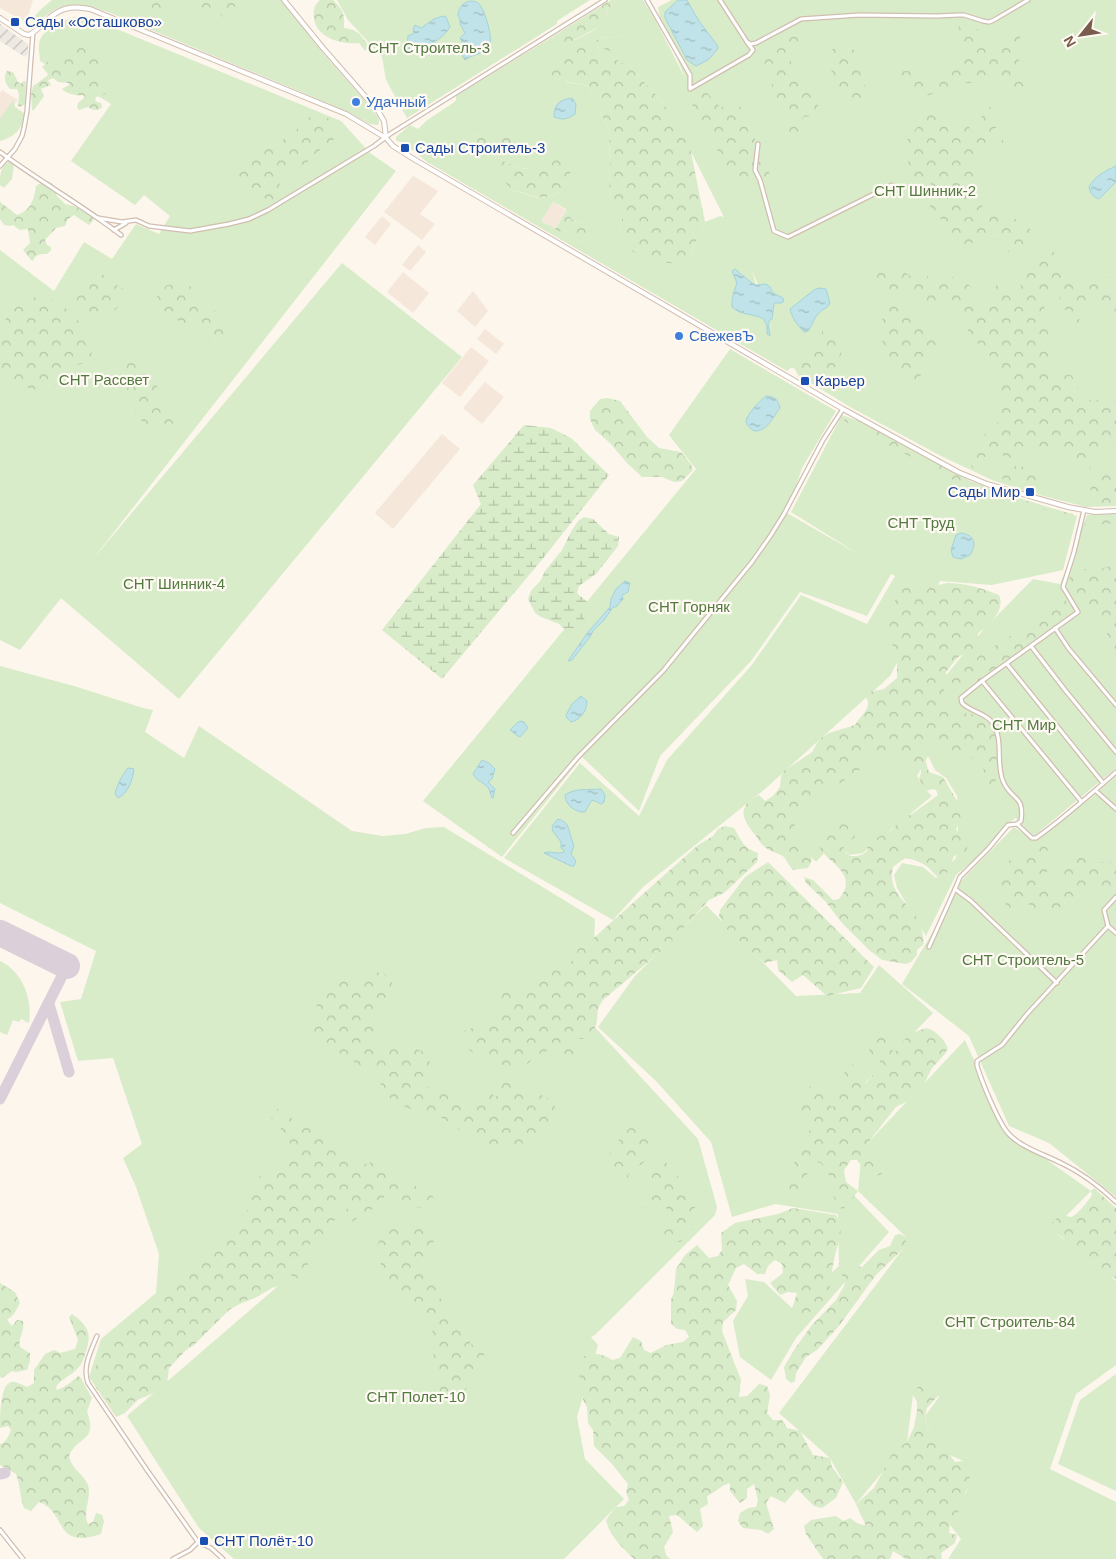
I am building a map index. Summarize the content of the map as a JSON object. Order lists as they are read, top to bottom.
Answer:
{
  "parks": [
    "СНТ Строитель-3",
    "СНТ Шинник-2",
    "СНТ Рассвет",
    "СНТ Труд",
    "СНТ Шинник-4",
    "СНТ Горняк",
    "СНТ Мир",
    "СНТ Строитель-5",
    "СНТ Строитель-84",
    "СНТ Полет-10"
  ],
  "places": {
    "transit": [
      "Сады «Осташково»",
      "Сады Строитель-3",
      "Карьер",
      "Сады Мир",
      "СНТ Полёт-10"
    ],
    "other": ["Удачный", "СвежевЪ"]
  },
  "north": "bottom left"
}
